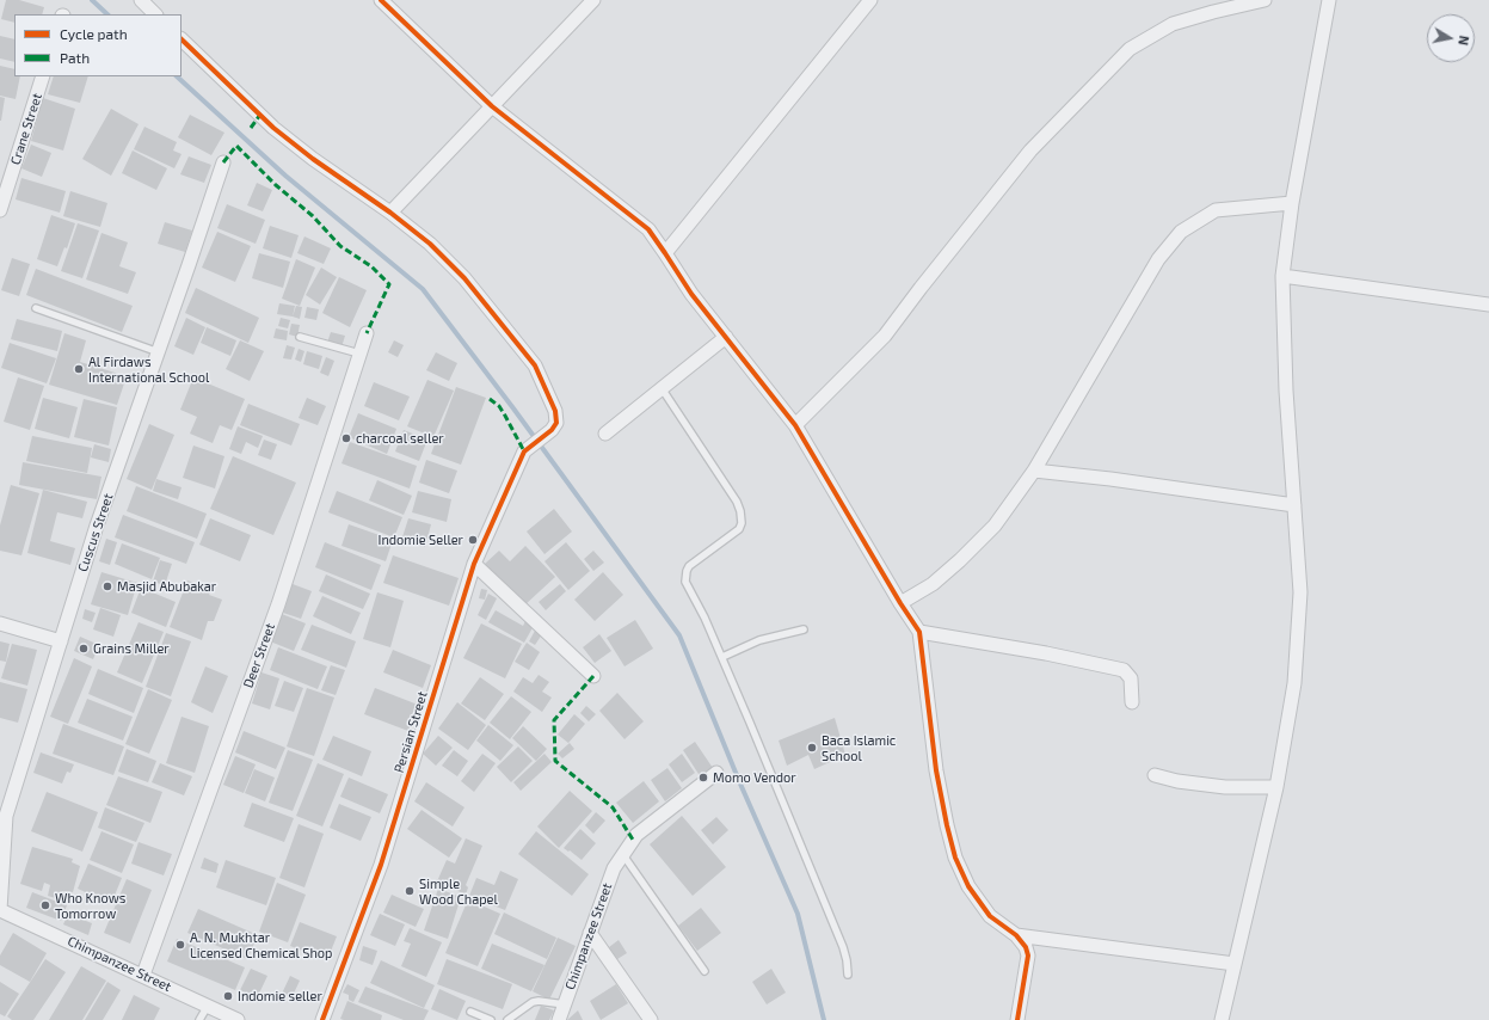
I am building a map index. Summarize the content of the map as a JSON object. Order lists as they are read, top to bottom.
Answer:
{
  "streets": {
    "street": [
      "Crane Street",
      "Cuscus Street",
      "Deer Street",
      "Persian Street",
      "Chimpanzee Street"
    ]
  },
  "crossings": [
    ["Cuscus Street", "Chimpanzee Street"],
    ["Deer Street", "Chimpanzee Street"]
  ],
  "places": [
    "Al Firdaws International School",
    "charcoal seller",
    "Indomie Seller",
    "Masjid Abubakar",
    "Grains Miller",
    "Baca Islamic School",
    "Momo Vendor",
    "Simple Wood Chapel",
    "Who Knows Tomorrow",
    "A. N. Mukhtar Licensed Chemical Shop",
    "Indomie seller"
  ],
  "legend": ["Cycle path", "Path"],
  "north": "right"
}
